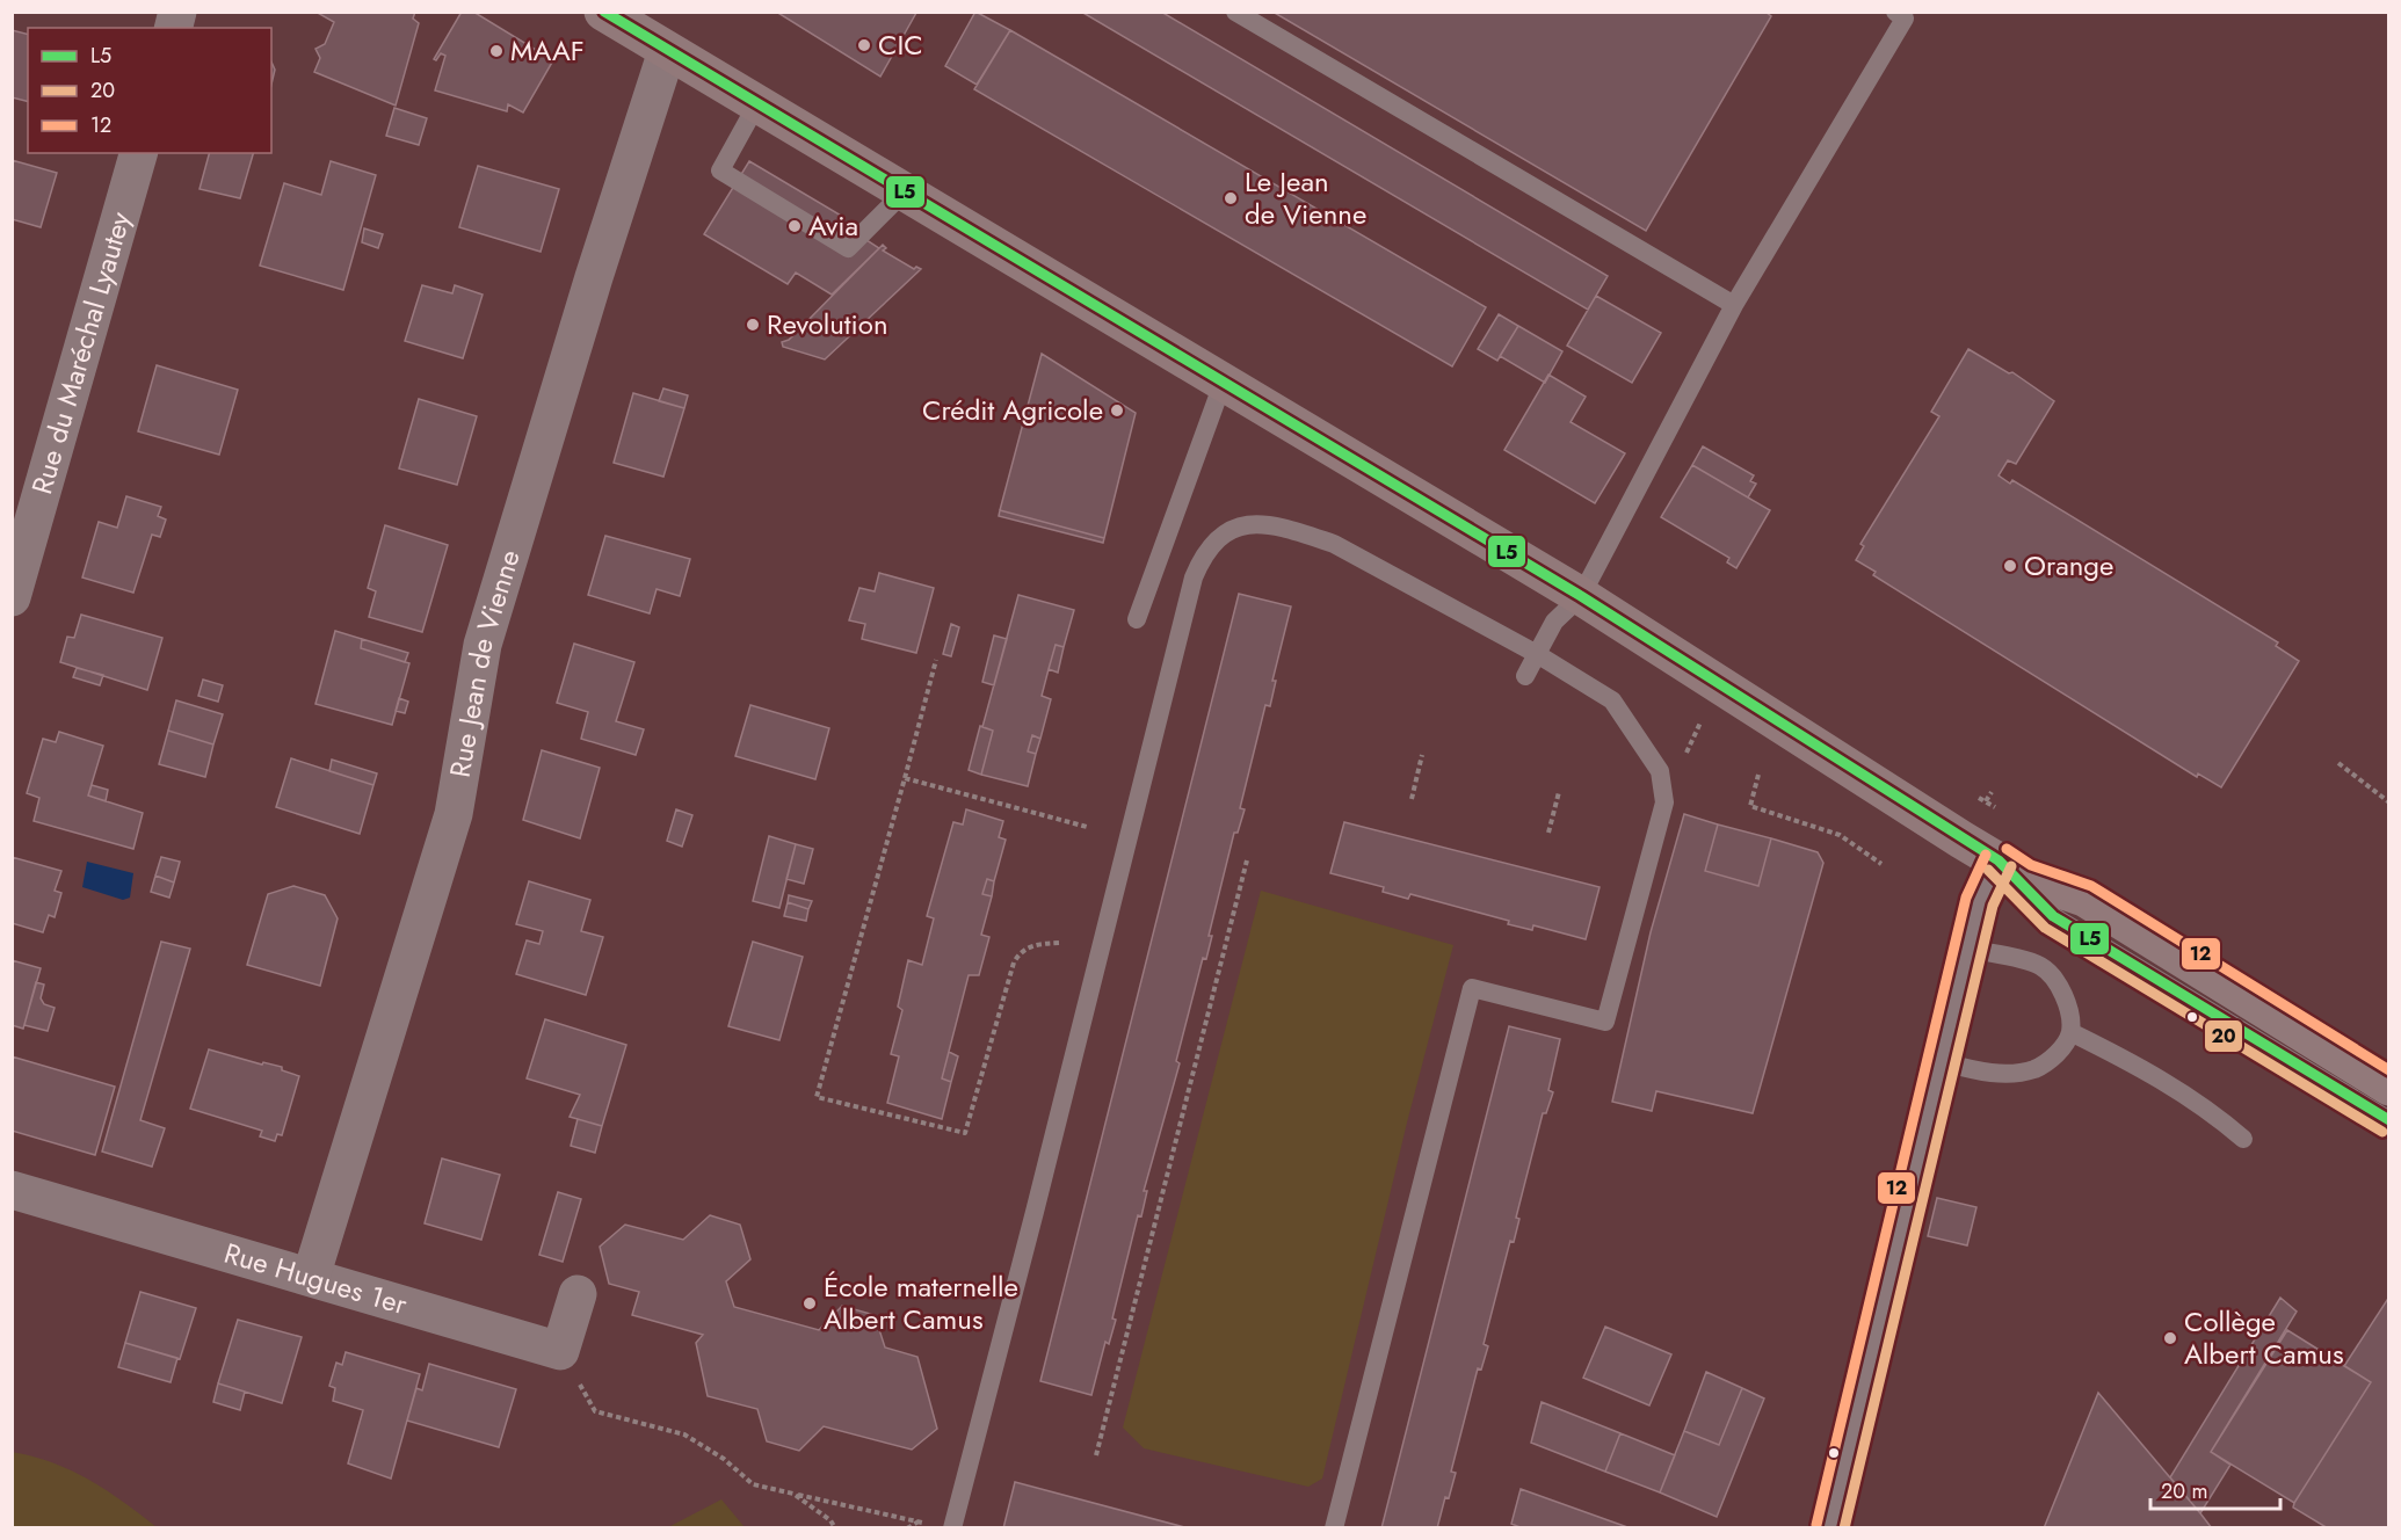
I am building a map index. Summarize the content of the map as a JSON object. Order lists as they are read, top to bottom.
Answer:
{
  "streets": {
    "street": ["Rue du Maréchal Lyautey", "Rue Jean de Vienne", "Rue Hugues 1er"]
  },
  "crossings": [
    ["Rue Jean de Vienne", "Rue Hugues 1er"]
  ],
  "places": [
    "CIC",
    "MAAF",
    "Le Jean de Vienne",
    "Avia",
    "Revolution",
    "Crédit Agricole",
    "Orange",
    "École maternelle Albert Camus",
    "Collège Albert Camus"
  ],
  "lines": ["transit line L5", "transit line 12", "transit line 20"],
  "legend": ["L5", "20", "12"],
  "scale_bar": "20 m"
}
